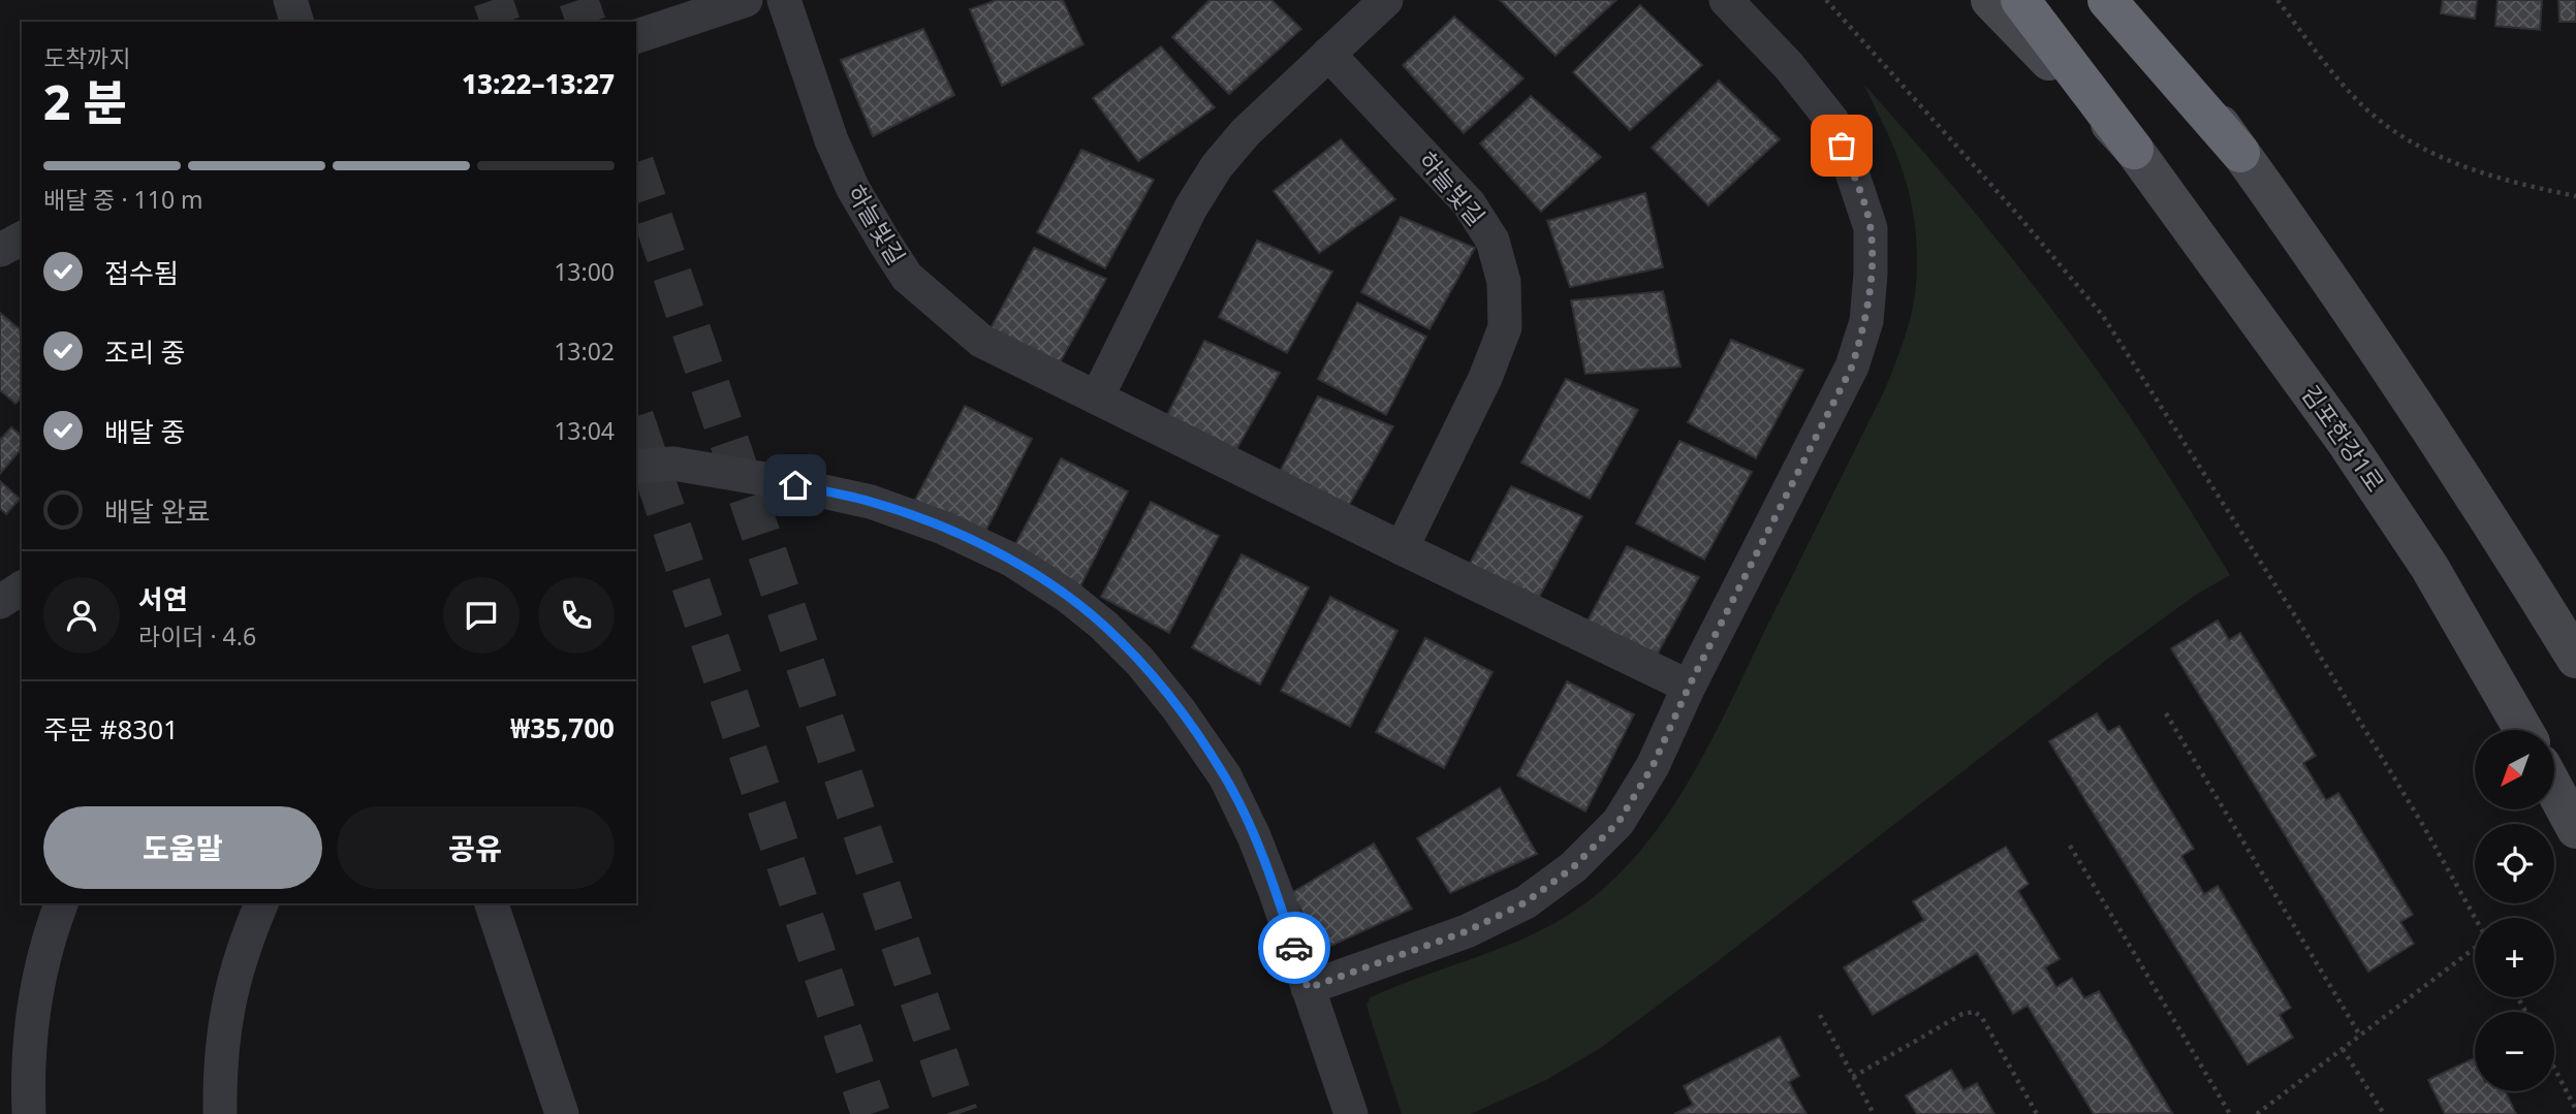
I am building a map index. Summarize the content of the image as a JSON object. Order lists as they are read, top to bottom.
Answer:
{
  "streets": {
    "street": ["하늘빛길", "김포한강1로"]
  },
  "north": "bottom left",
  "page": {
    "heading": ["2 분", "도착까지", "13:22–13:27"],
    "panel": [
      "서연",
      "라이더 · 4.6",
      "주문 #8301",
      "₩35,700"
    ],
    "bar": "배달 중 · 110 m",
    "list": [
      ["접수됨", "13:00"],
      ["조리 중", "13:02"],
      ["배달 중", "13:04"],
      "배달 완료"
    ],
    "map_buttons": ["+", "−"],
    "buttons": ["도움말", "공유"]
  }
}
